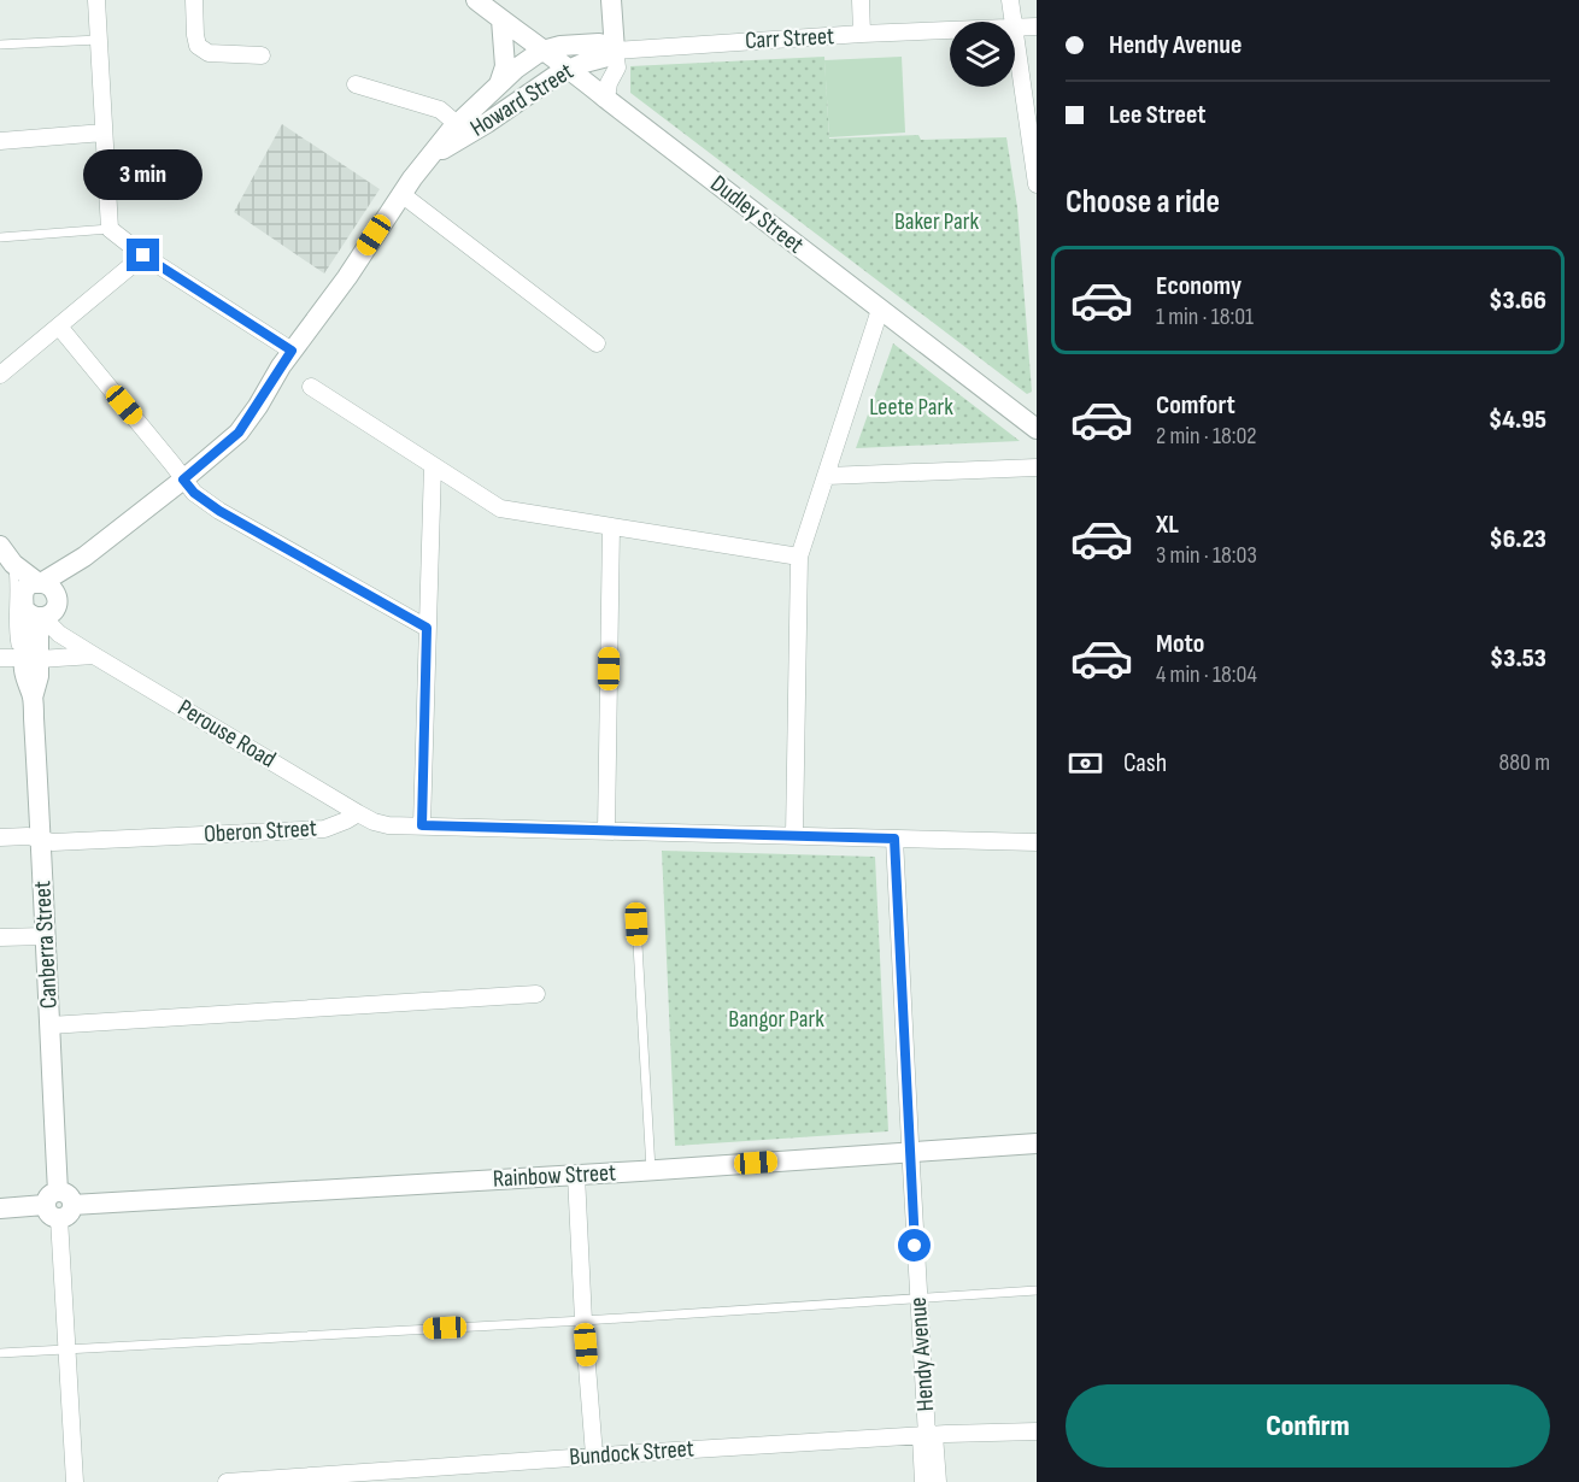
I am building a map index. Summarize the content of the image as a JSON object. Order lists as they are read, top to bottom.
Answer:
{
  "streets": {
    "street": [
      "Carr Street",
      "Howard Street",
      "Dudley Street",
      "Perouse Road",
      "Oberon Street",
      "Canberra Street",
      "Rainbow Street",
      "Hendy Avenue",
      "Bundock Street"
    ]
  },
  "crossings": [
    ["Carr Street", "Howard Street"],
    ["Carr Street", "Dudley Street"],
    ["Howard Street", "Dudley Street"],
    ["Howard Street", "Perouse Road"],
    ["Howard Street", "Canberra Street"],
    ["Perouse Road", "Oberon Street"],
    ["Perouse Road", "Canberra Street"],
    ["Oberon Street", "Canberra Street"],
    ["Canberra Street", "Rainbow Street"],
    ["Rainbow Street", "Hendy Avenue"],
    ["Hendy Avenue", "Bundock Street"]
  ],
  "parks": ["Baker Park", "Leete Park", "Bangor Park"],
  "page": {
    "banner": ["Hendy Avenue", "Lee Street"],
    "bubble": "3 min",
    "heading": "Choose a ride",
    "list": [
      {
        "name": "Economy",
        "note": "1 min · 18:01",
        "value": "$3.66"
      },
      {
        "name": "Comfort",
        "note": "2 min · 18:02",
        "value": "$4.95"
      },
      {
        "name": "XL",
        "note": "3 min · 18:03",
        "value": "$6.23"
      },
      {
        "name": "Moto",
        "note": "4 min · 18:04",
        "value": "$3.53"
      }
    ],
    "pay": ["Cash", "880 m"],
    "buttons": "Confirm"
  }
}
